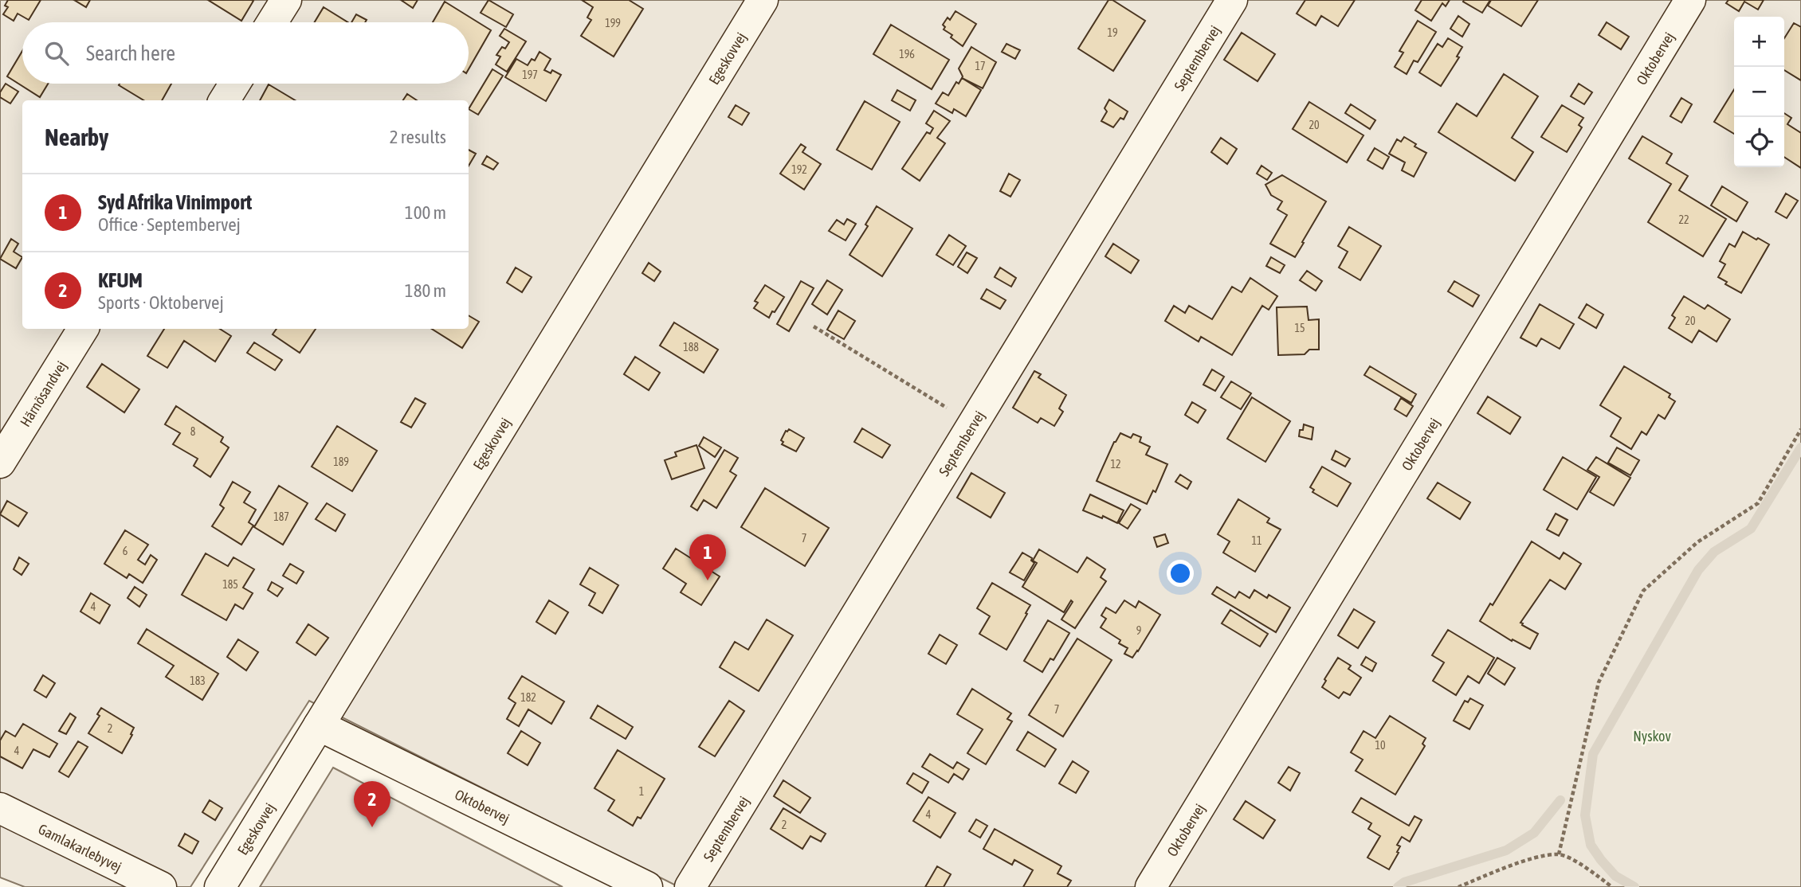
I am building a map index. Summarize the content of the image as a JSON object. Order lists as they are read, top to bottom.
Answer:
{
  "streets": {
    "street": [
      "Egeskovvej",
      "Septembervej",
      "Oktobervej",
      "Härnösandvej",
      "Gamlakarlebyvej"
    ]
  },
  "crossings": [
    ["Egeskovvej", "Oktobervej"]
  ],
  "parks": ["Nyskov"],
  "house_numbers": [
    "199",
    "19",
    "196",
    "17",
    "197",
    "20",
    "192",
    "22",
    "20",
    "15",
    "188",
    "8",
    "189",
    "12",
    "187",
    "7",
    "11",
    "6",
    "185",
    "4",
    "9",
    "183",
    "182",
    "7",
    "2",
    "10",
    "4",
    "1",
    "4",
    "2"
  ],
  "page": {
    "map_buttons": ["+", "−"],
    "search": "Search here",
    "heading": ["Nearby", "2 results"],
    "list": [
      {
        "mark": "1",
        "name": "Syd Afrika Vinimport",
        "note": "Office · Septembervej",
        "value": "100 m"
      },
      {
        "mark": "2",
        "name": "KFUM",
        "note": "Sports · Oktobervej",
        "value": "180 m"
      }
    ],
    "pins": ["1", "2"]
  }
}
